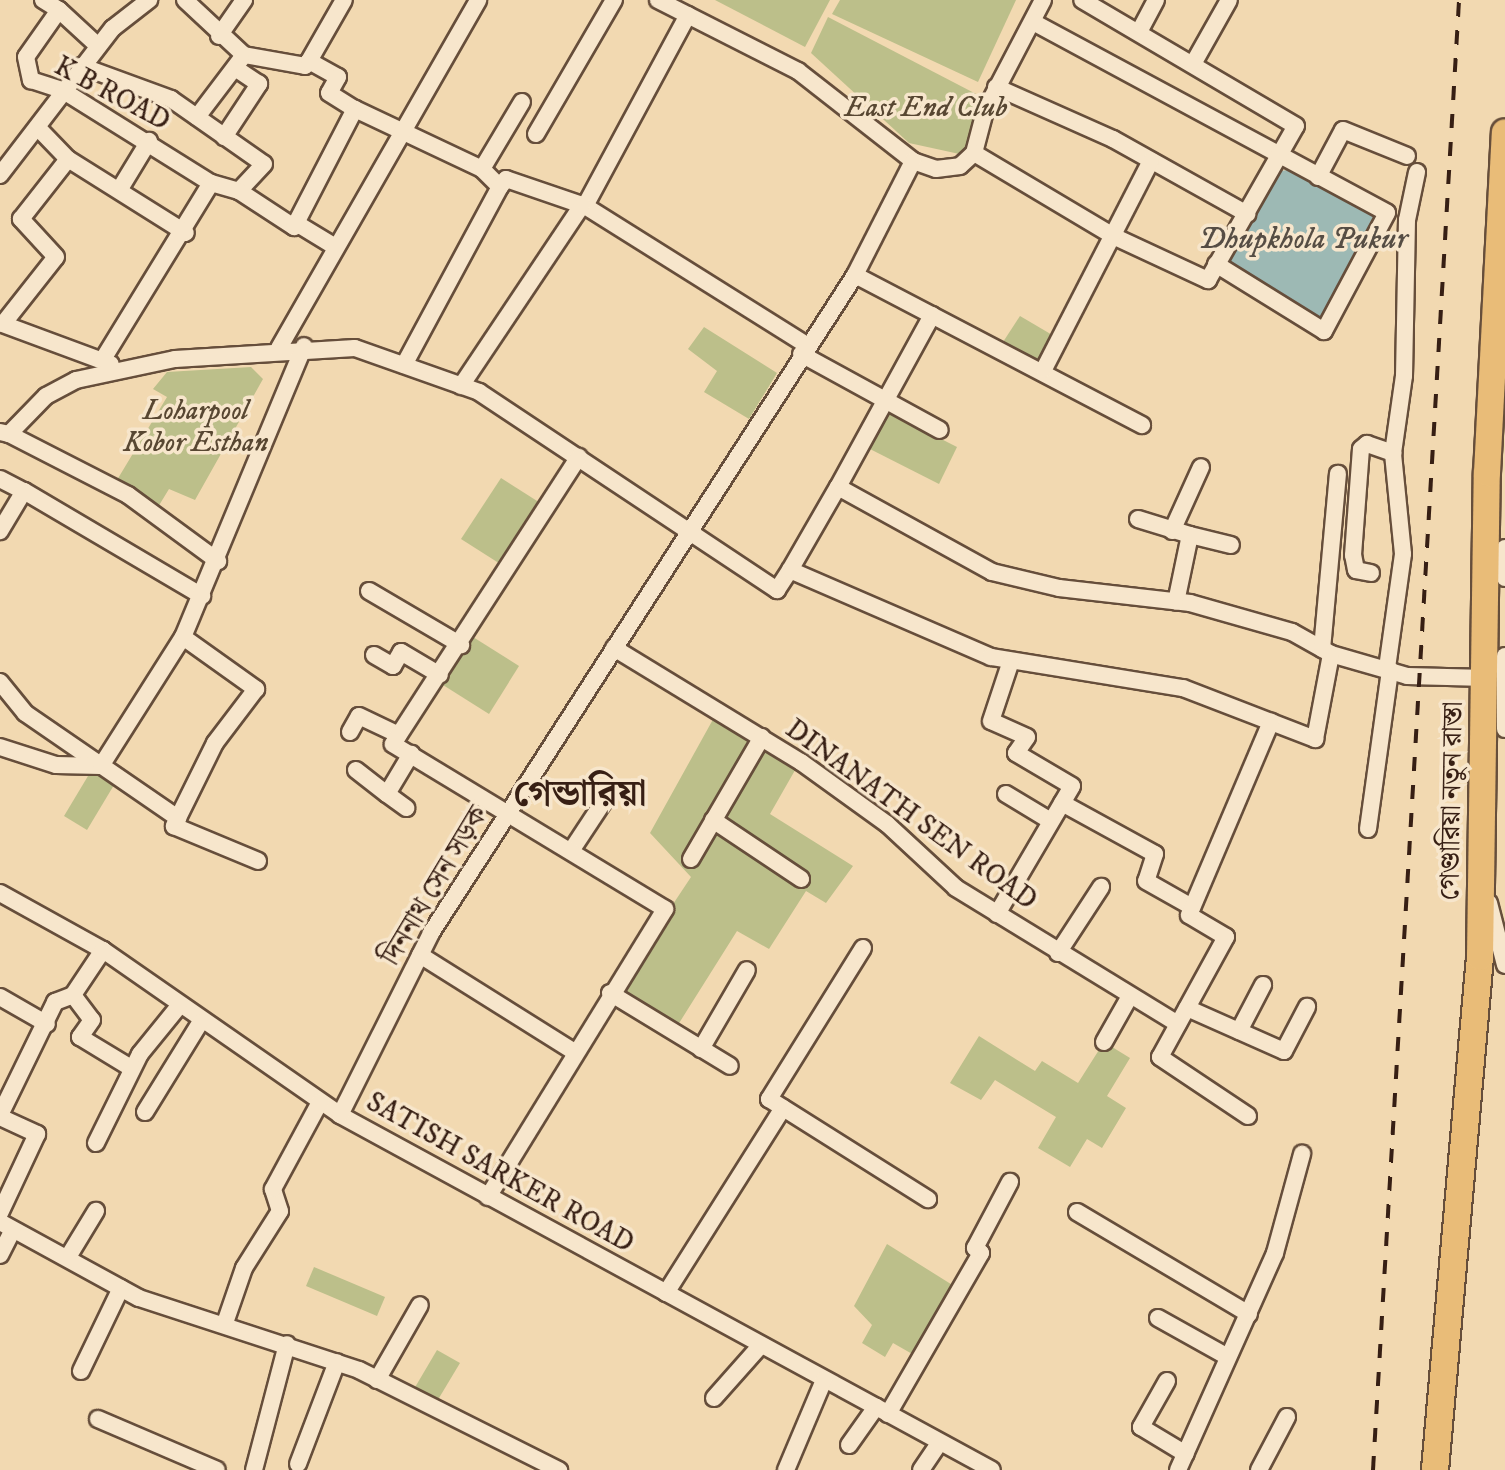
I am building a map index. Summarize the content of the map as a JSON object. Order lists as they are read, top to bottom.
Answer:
{
  "streets": {
    "main road": ["গেণ্ডারিয়া নতুন রাস্তা"],
    "street": [
      "K B ROAD",
      "DINANATH SEN ROAD",
      "দিননাথ সেন সড়ক",
      "SATISH SARKER ROAD"
    ]
  },
  "crossings": [
    ["DINANATH SEN ROAD", "দিননাথ সেন সড়ক"],
    ["দিননাথ সেন সড়ক", "SATISH SARKER ROAD"]
  ],
  "districts": ["গেন্ডারিয়া"],
  "water": ["Dhupkhola Pukur"],
  "parks": ["East End Club", "Loharpool Kobor Esthan"]
}
